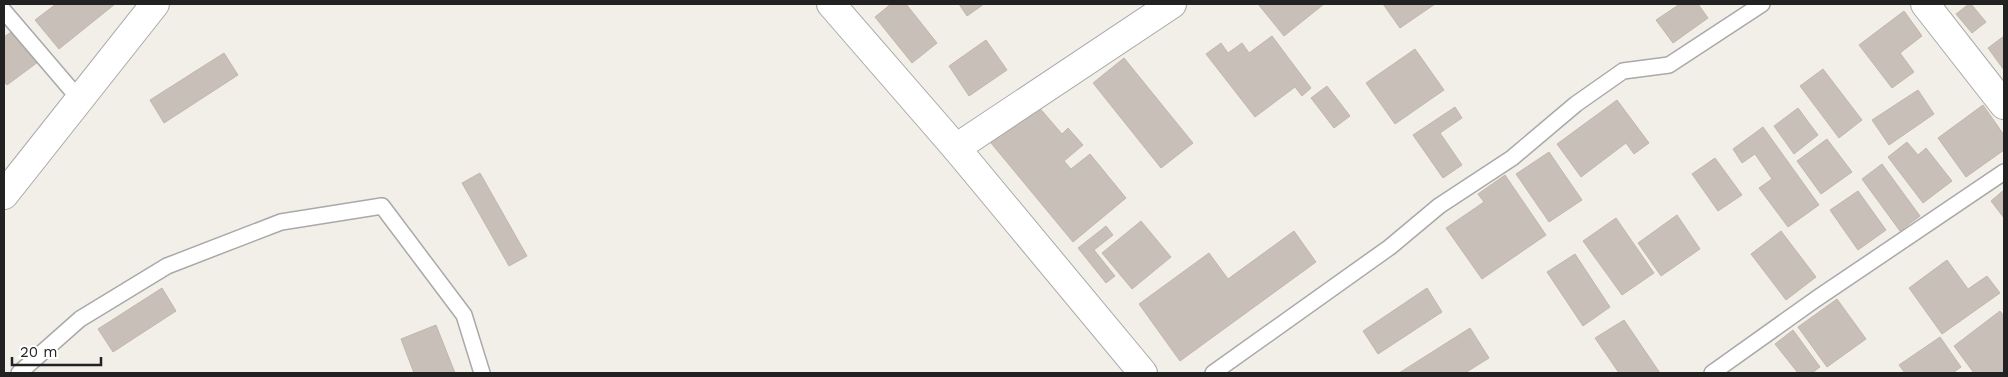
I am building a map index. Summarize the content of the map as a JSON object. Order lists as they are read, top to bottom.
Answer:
{
  "scale_bar": "20 m"
}
